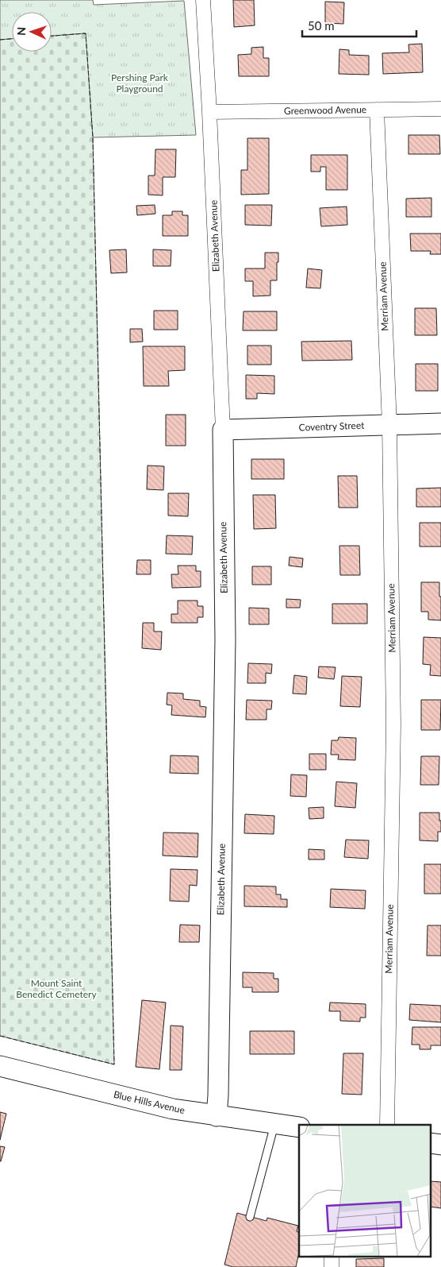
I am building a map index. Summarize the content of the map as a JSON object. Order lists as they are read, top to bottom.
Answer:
{
  "streets": {
    "street": [
      "Greenwood Avenue",
      "Elizabeth Avenue",
      "Merriam Avenue",
      "Coventry Street",
      "Blue Hills Avenue"
    ]
  },
  "crossings": [
    ["Greenwood Avenue", "Elizabeth Avenue"],
    ["Greenwood Avenue", "Merriam Avenue"],
    ["Elizabeth Avenue", "Coventry Street"],
    ["Elizabeth Avenue", "Blue Hills Avenue"],
    ["Merriam Avenue", "Coventry Street"]
  ],
  "parks": ["Pershing Park Playground", "Mount Saint Benedict Cemetery"],
  "scale_bar": "50 m",
  "north": "left"
}
